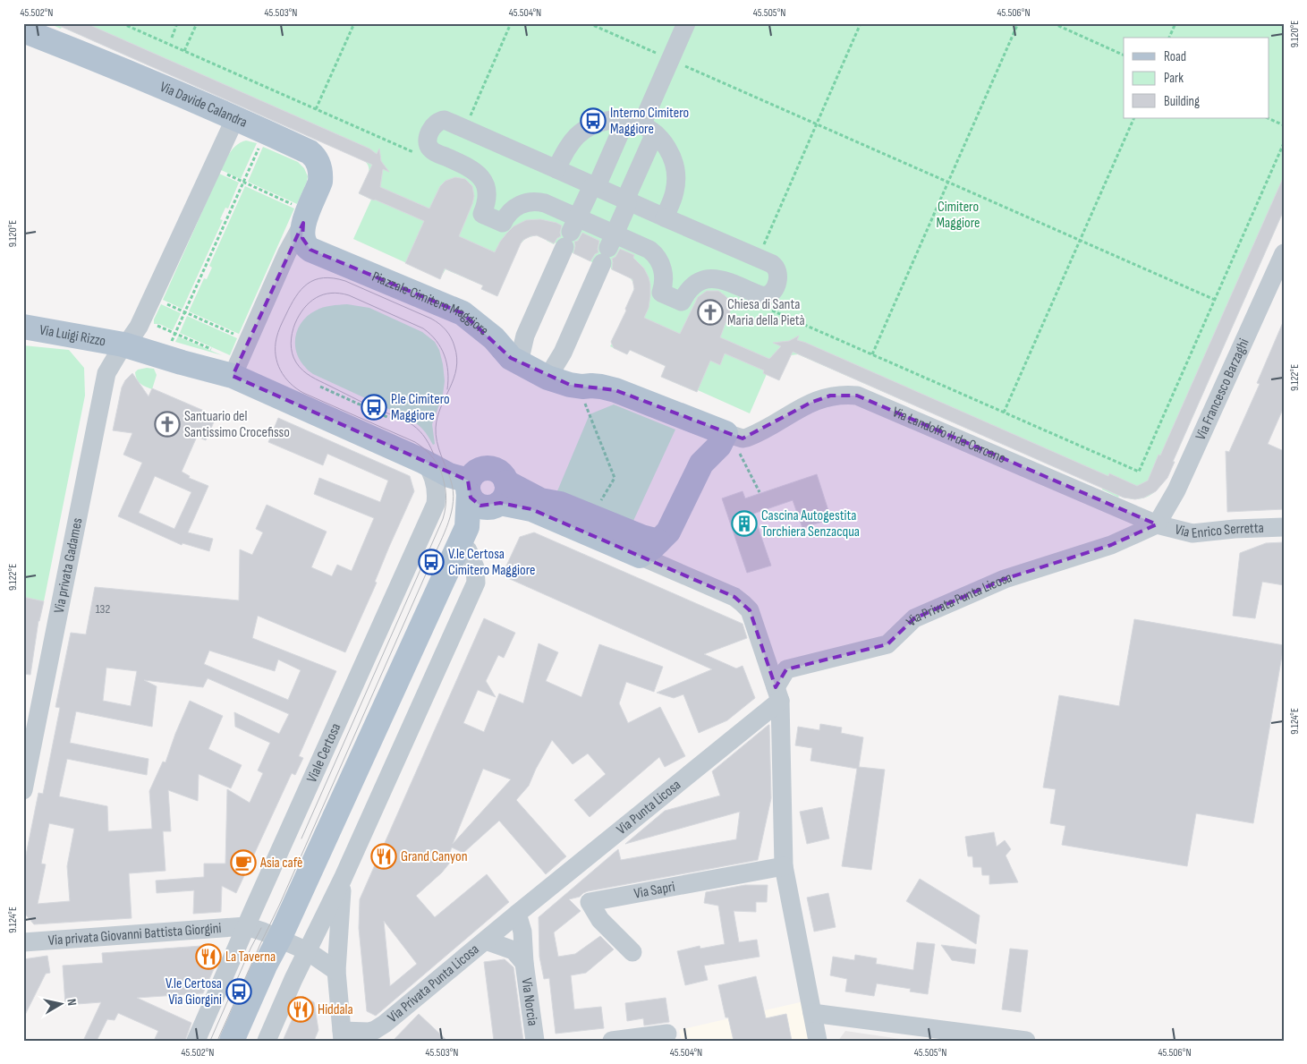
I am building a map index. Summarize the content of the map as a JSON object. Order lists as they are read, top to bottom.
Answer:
{
  "streets": {
    "main road": ["Via Davide Calandra", "Piazzale Cimitero Maggiore", "Via Luigi Rizzo"],
    "street": [
      "Via Francesco Barzaghi",
      "Via Landolfo II da Carcano",
      "Via Enrico Serretta",
      "Via privata Gadames",
      "Via Privata Punta Licosa",
      "Viale Certosa",
      "Via Punta Licosa",
      "Via Sapri",
      "Via privata Giovanni Battista Giorgini",
      "Via Norcia"
    ]
  },
  "crossings": [
    ["Via Davide Calandra", "Piazzale Cimitero Maggiore"],
    ["Piazzale Cimitero Maggiore", "Via Landolfo II da Carcano"],
    ["Via Luigi Rizzo", "Via privata Gadames"],
    ["Via Francesco Barzaghi", "Via Landolfo II da Carcano"],
    ["Via Francesco Barzaghi", "Via Enrico Serretta"],
    ["Via Francesco Barzaghi", "Via Privata Punta Licosa"],
    ["Via Landolfo II da Carcano", "Via Enrico Serretta"],
    ["Via Landolfo II da Carcano", "Via Privata Punta Licosa"],
    ["Via Enrico Serretta", "Via Privata Punta Licosa"],
    ["Via Privata Punta Licosa", "Via Punta Licosa"],
    ["Via Privata Punta Licosa", "Via Norcia"],
    ["Viale Certosa", "Via privata Giovanni Battista Giorgini"],
    ["Via Punta Licosa", "Via Norcia"]
  ],
  "parks": ["Cimitero Maggiore"],
  "places": {
    "bus stop": [
      "Interno Cimitero Maggiore",
      "P.le Cimitero Maggiore",
      "V.le Certosa Cimitero Maggiore",
      "V.le Certosa Via Giorgini"
    ],
    "church": ["Chiesa di Santa Maria della Pietà", "Santuario del Santissimo Crocefisso"],
    "building": ["Cascina Autogestita Torchiera Senzacqua"],
    "restaurant": ["Grand Canyon", "La Taverna", "Hiddala"],
    "cafe": ["Asia cafè"]
  },
  "house_numbers": ["132"],
  "legend": ["Road", "Park", "Building"],
  "north": "right",
  "coordinates": [
    "45.502°N",
    "45.503°N",
    "45.504°N",
    "45.505°N",
    "45.506°N",
    "9.120°E",
    "9.122°E",
    "9.124°E"
  ]
}
